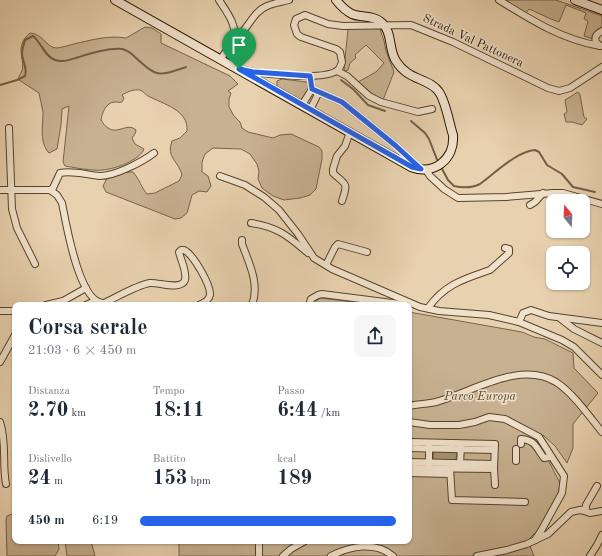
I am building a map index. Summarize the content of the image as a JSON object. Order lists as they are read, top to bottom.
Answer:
{
  "streets": {
    "street": ["Strada Val Pattonera"]
  },
  "parks": ["Parco Europa"],
  "north": "top",
  "page": {
    "heading": ["Corsa serale", "21:03 · 6 × 450 m"],
    "stats": [
      ["Distanza", "2.70 km"],
      ["Tempo", "18:11"],
      ["Passo", "6:44 /km"],
      ["Dislivello", "24 m"],
      ["Battito", "153 bpm"],
      ["kcal", "189"]
    ],
    "list": [
      {
        "name": "450 m",
        "note": "6:19"
      }
    ]
  }
}
